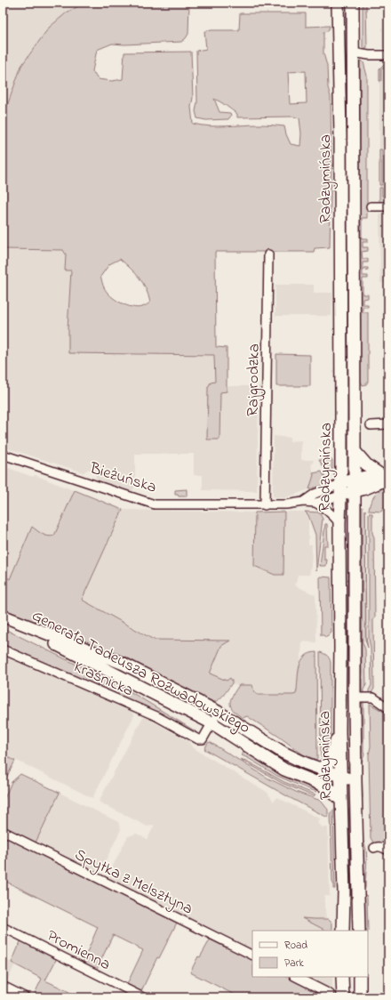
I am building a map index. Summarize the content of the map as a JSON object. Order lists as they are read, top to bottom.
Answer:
{
  "streets": {
    "main road": ["Radzymińska", "Bieżuńska", "Generała Tadeusza Rozwadowskiego"],
    "street": [
      "Rajgrodzka",
      "Kraśnicka",
      "Spytka z Melsztyna",
      "Promienna"
    ]
  },
  "crossings": [
    ["Radzymińska", "Bieżuńska"],
    ["Radzymińska", "Generała Tadeusza Rozwadowskiego"],
    ["Rajgrodzka", "Bieżuńska"],
    ["Generała Tadeusza Rozwadowskiego", "Kraśnicka"]
  ],
  "legend": ["Road", "Park"]
}
